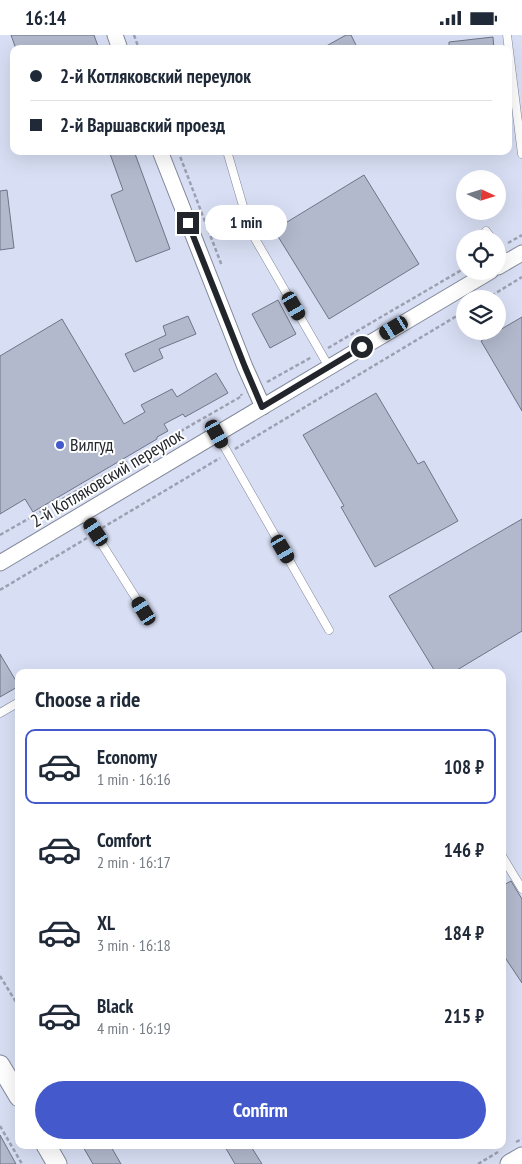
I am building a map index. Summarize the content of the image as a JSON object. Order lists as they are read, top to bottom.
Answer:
{
  "streets": {
    "street": ["2-й Котляковский переулок"]
  },
  "places": ["Вилгуд"],
  "north": "right",
  "page": {
    "status": "16:14",
    "banner": ["2-й Котляковский переулок", "2-й Варшавский проезд"],
    "bubble": "1 min",
    "heading": "Choose a ride",
    "list": [
      {
        "name": "Economy",
        "note": "1 min · 16:16",
        "value": "108 ₽"
      },
      {
        "name": "Comfort",
        "note": "2 min · 16:17",
        "value": "146 ₽"
      },
      {
        "name": "XL",
        "note": "3 min · 16:18",
        "value": "184 ₽"
      },
      {
        "name": "Black",
        "note": "4 min · 16:19",
        "value": "215 ₽"
      }
    ],
    "buttons": "Confirm"
  }
}
